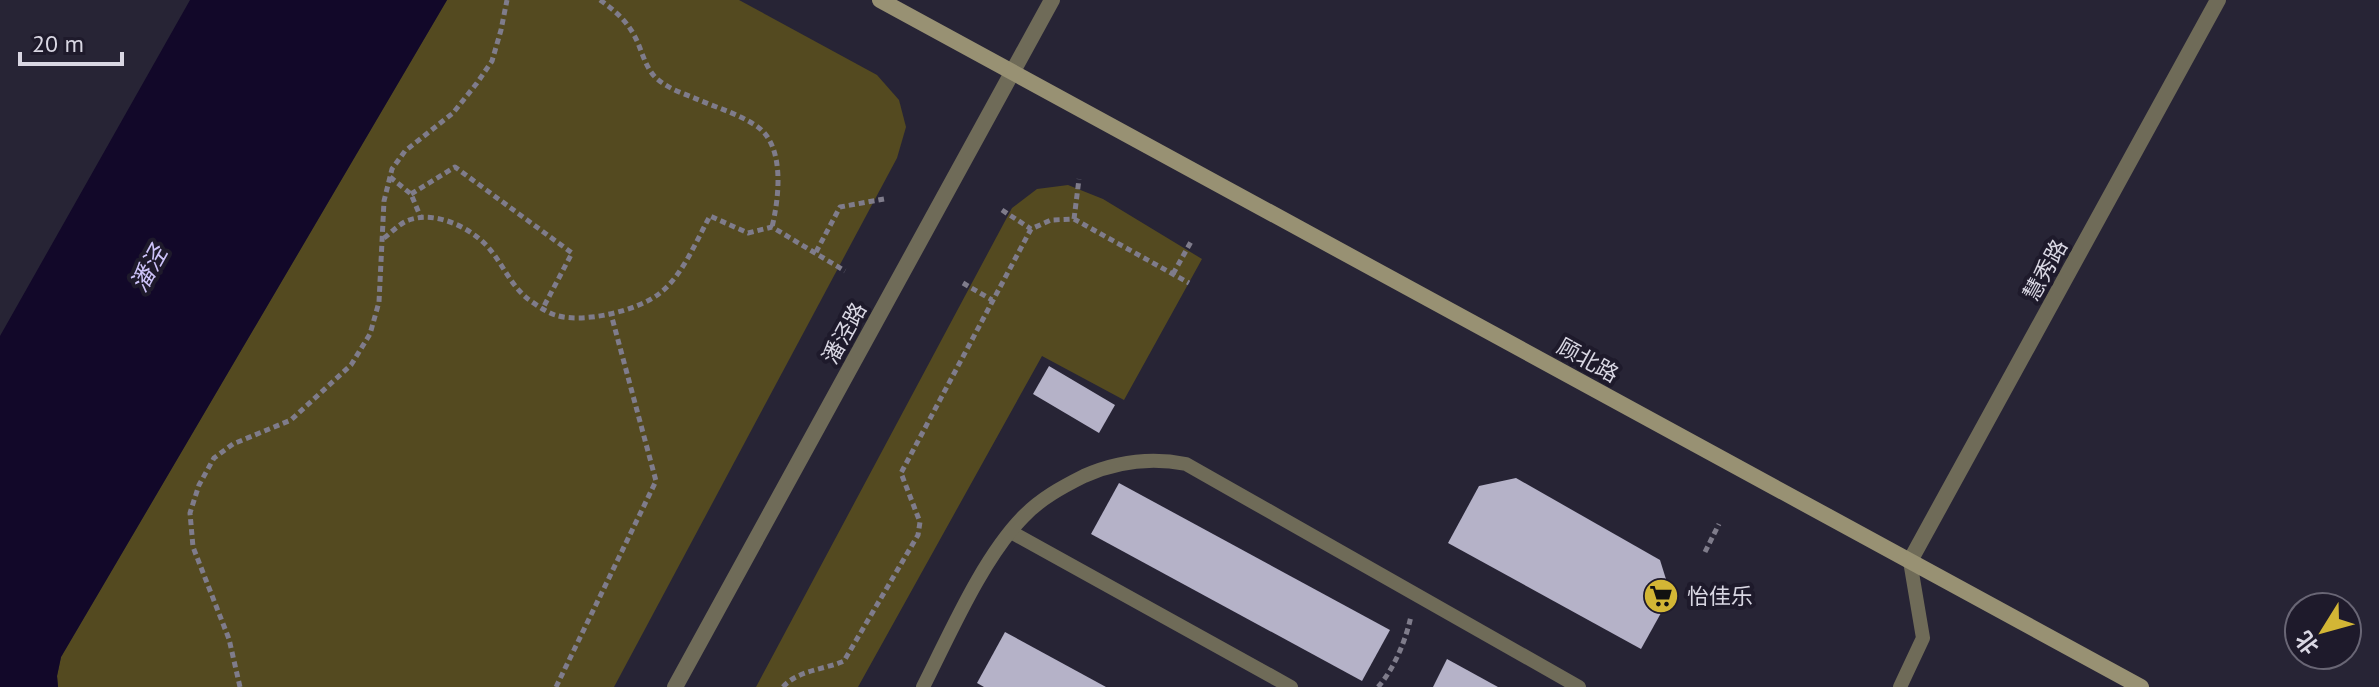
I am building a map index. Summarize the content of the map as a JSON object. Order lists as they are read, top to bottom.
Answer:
{
  "streets": {
    "street": ["慧秀路", "潘泾路", "顾北路"]
  },
  "crossings": [
    ["慧秀路", "顾北路"],
    ["潘泾路", "顾北路"]
  ],
  "water": ["潘泾"],
  "places": {
    "supermarket": ["怡佳乐"]
  },
  "scale_bar": "20 m",
  "north": "bottom left"
}
